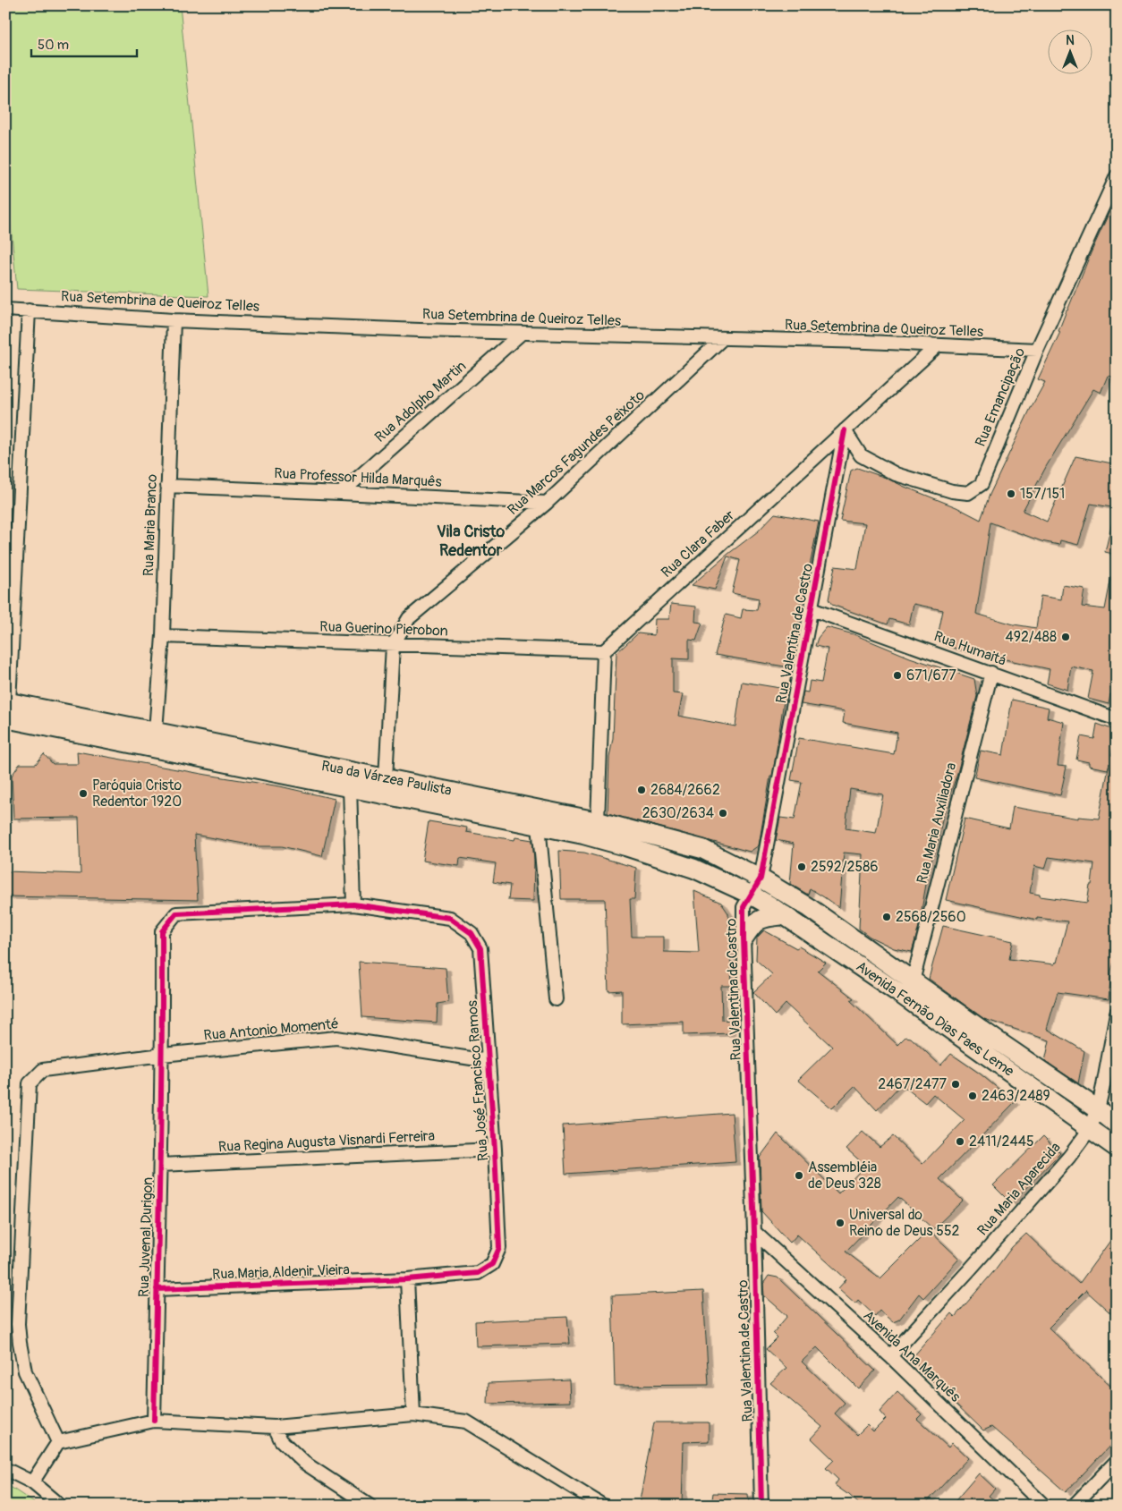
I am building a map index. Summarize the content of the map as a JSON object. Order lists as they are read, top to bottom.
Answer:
{
  "streets": {
    "main road": ["Rua da Várzea Paulista", "Avenida Fernão Dias Paes Leme"],
    "street": [
      "Rua Setembrina de Queiroz Telles",
      "Rua Emancipação",
      "Rua Adolpho Martin",
      "Rua Marcos Fagundes Peixoto",
      "Rua Professor Hilda Marquês",
      "Rua Maria Branco",
      "Rua Clara Faber",
      "Rua Guerino Pierobon",
      "Rua Valentina de Castro",
      "Rua Humaitá",
      "Rua Maria Auxiliadora",
      "Rua Antonio Momenté",
      "Rua José Francisco Ramos",
      "Rua Regina Augusta Visnardi Ferreira",
      "Rua Maria Aparecida",
      "Rua Juvenal Durigon",
      "Rua Maria Aldenir Vieira",
      "Avenida Ana Marquês"
    ]
  },
  "crossings": [
    ["Rua Setembrina de Queiroz Telles", "Rua Emancipação"],
    ["Rua Setembrina de Queiroz Telles", "Rua Adolpho Martin"],
    ["Rua Setembrina de Queiroz Telles", "Rua Marcos Fagundes Peixoto"],
    ["Rua Setembrina de Queiroz Telles", "Rua Maria Branco"],
    ["Rua Setembrina de Queiroz Telles", "Rua Clara Faber"],
    ["Rua Emancipação", "Rua Clara Faber"],
    ["Rua Emancipação", "Rua Valentina de Castro"],
    ["Rua Adolpho Martin", "Rua Professor Hilda Marquês"],
    ["Rua Marcos Fagundes Peixoto", "Rua Professor Hilda Marquês"],
    ["Rua Marcos Fagundes Peixoto", "Rua Guerino Pierobon"],
    ["Rua Marcos Fagundes Peixoto", "Rua da Várzea Paulista"],
    ["Rua Professor Hilda Marquês", "Rua Maria Branco"],
    ["Rua Maria Branco", "Rua Guerino Pierobon"],
    ["Rua Maria Branco", "Rua da Várzea Paulista"],
    ["Rua Clara Faber", "Rua Guerino Pierobon"],
    ["Rua Clara Faber", "Rua Valentina de Castro"],
    ["Rua Valentina de Castro", "Rua Humaitá"],
    ["Rua Valentina de Castro", "Rua da Várzea Paulista"],
    ["Rua Valentina de Castro", "Avenida Fernão Dias Paes Leme"],
    ["Rua Valentina de Castro", "Avenida Ana Marquês"],
    ["Rua Humaitá", "Rua Maria Auxiliadora"],
    ["Rua da Várzea Paulista", "Avenida Fernão Dias Paes Leme"],
    ["Rua Maria Auxiliadora", "Avenida Fernão Dias Paes Leme"],
    ["Avenida Fernão Dias Paes Leme", "Rua Maria Aparecida"],
    ["Rua Antonio Momenté", "Rua José Francisco Ramos"],
    ["Rua Antonio Momenté", "Rua Juvenal Durigon"],
    ["Rua José Francisco Ramos", "Rua Regina Augusta Visnardi Ferreira"],
    ["Rua José Francisco Ramos", "Rua Juvenal Durigon"],
    ["Rua José Francisco Ramos", "Rua Maria Aldenir Vieira"],
    ["Rua Regina Augusta Visnardi Ferreira", "Rua Juvenal Durigon"],
    ["Rua Maria Aparecida", "Avenida Ana Marquês"],
    ["Rua Juvenal Durigon", "Rua Maria Aldenir Vieira"]
  ],
  "districts": ["Vila Cristo Redentor"],
  "places": [
    "157/151",
    "492/488",
    "671/677",
    "2684/2662",
    "Paróquia Cristo Redentor 1920",
    "2630/2634",
    "2592/2586",
    "2568/2560",
    "2467/2477",
    "2463/2489",
    "2411/2445",
    "Assembléia de Deus 328",
    "Universal do Reino de Deus 552"
  ],
  "scale_bar": "50 m",
  "north": "top"
}
